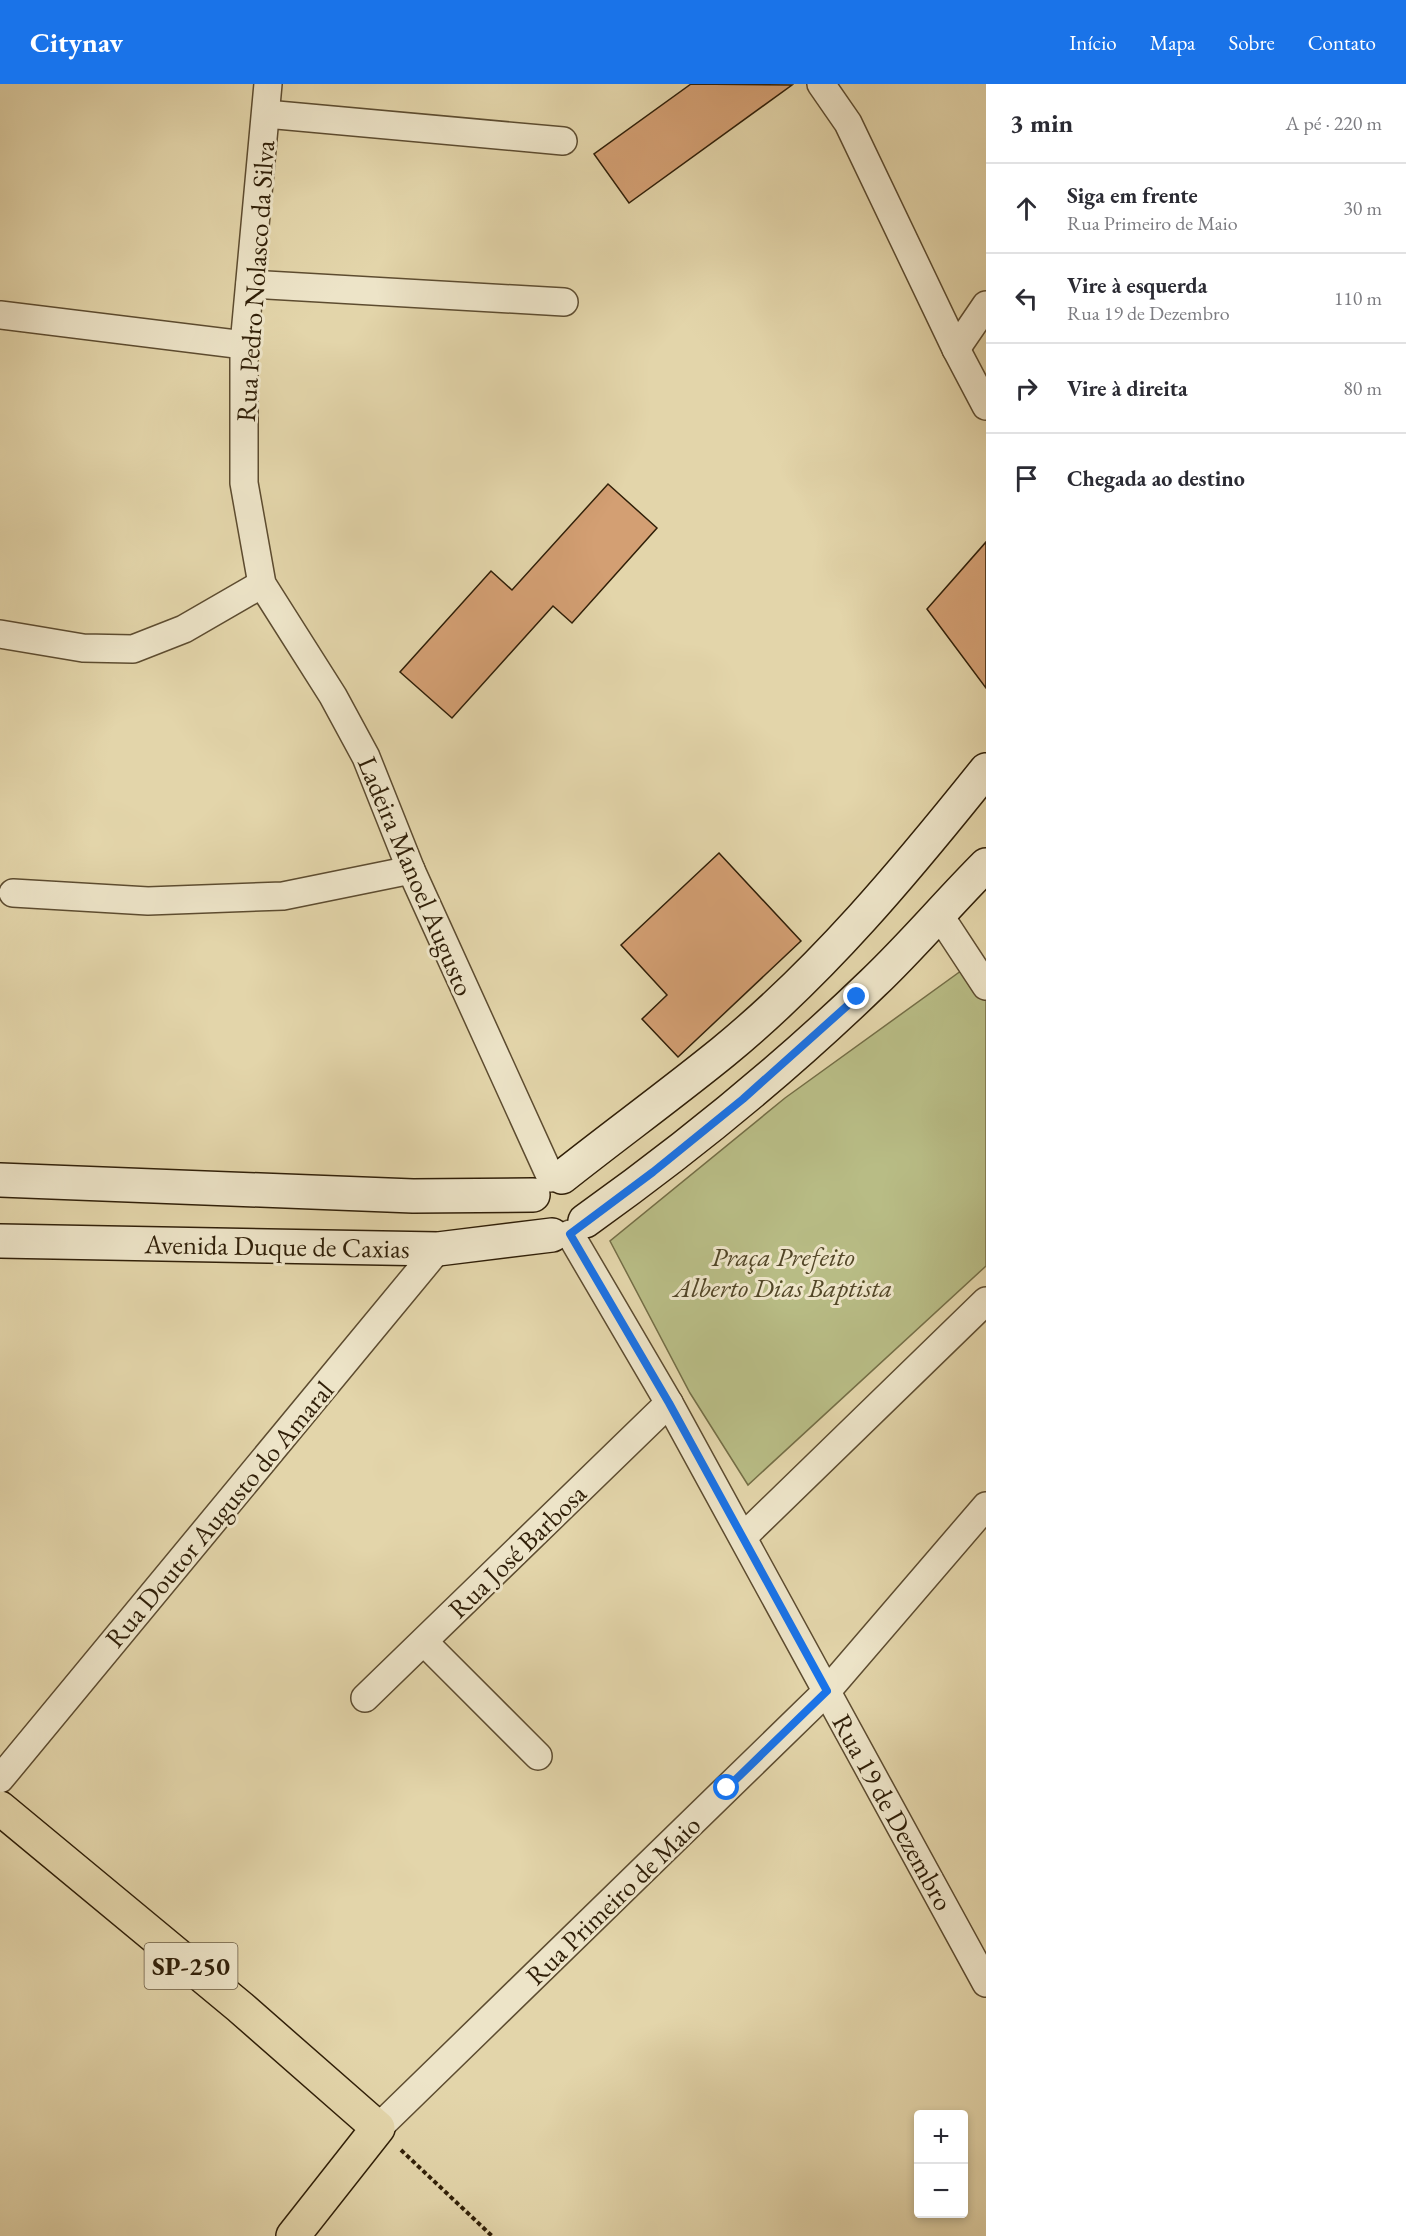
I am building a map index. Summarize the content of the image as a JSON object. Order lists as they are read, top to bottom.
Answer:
{
  "streets": {
    "main road": ["Avenida Duque de Caxias", "SP-250"],
    "street": [
      "Rua Pedro Nolasco da Silva",
      "Ladeira Manoel Augusto",
      "Rua Doutor Augusto do Amaral",
      "Rua José Barbosa",
      "Rua 19 de Dezembro",
      "Rua Primeiro de Maio"
    ]
  },
  "crossings": [
    ["Rua Pedro Nolasco da Silva", "Ladeira Manoel Augusto"],
    ["Ladeira Manoel Augusto", "Avenida Duque de Caxias"],
    ["Ladeira Manoel Augusto", "Rua 19 de Dezembro"],
    ["Avenida Duque de Caxias", "Rua Doutor Augusto do Amaral"],
    ["Avenida Duque de Caxias", "Rua 19 de Dezembro"],
    ["Rua José Barbosa", "Rua 19 de Dezembro"],
    ["Rua 19 de Dezembro", "Rua Primeiro de Maio"],
    ["Rua Primeiro de Maio", "SP-250"]
  ],
  "parks": ["Praça Prefeito Alberto Dias Baptista"],
  "page": {
    "header": "Citynav",
    "nav": [
      "Início",
      "Mapa",
      "Sobre",
      "Contato"
    ],
    "heading": ["3 min", "A pé · 220 m"],
    "list": [
      ["Siga em frente", "Rua Primeiro de Maio", "30 m"],
      ["Vire à esquerda", "Rua 19 de Dezembro", "110 m"],
      ["Vire à direita", "80 m"],
      "Chegada ao destino"
    ],
    "map_buttons": ["+", "−"]
  }
}
